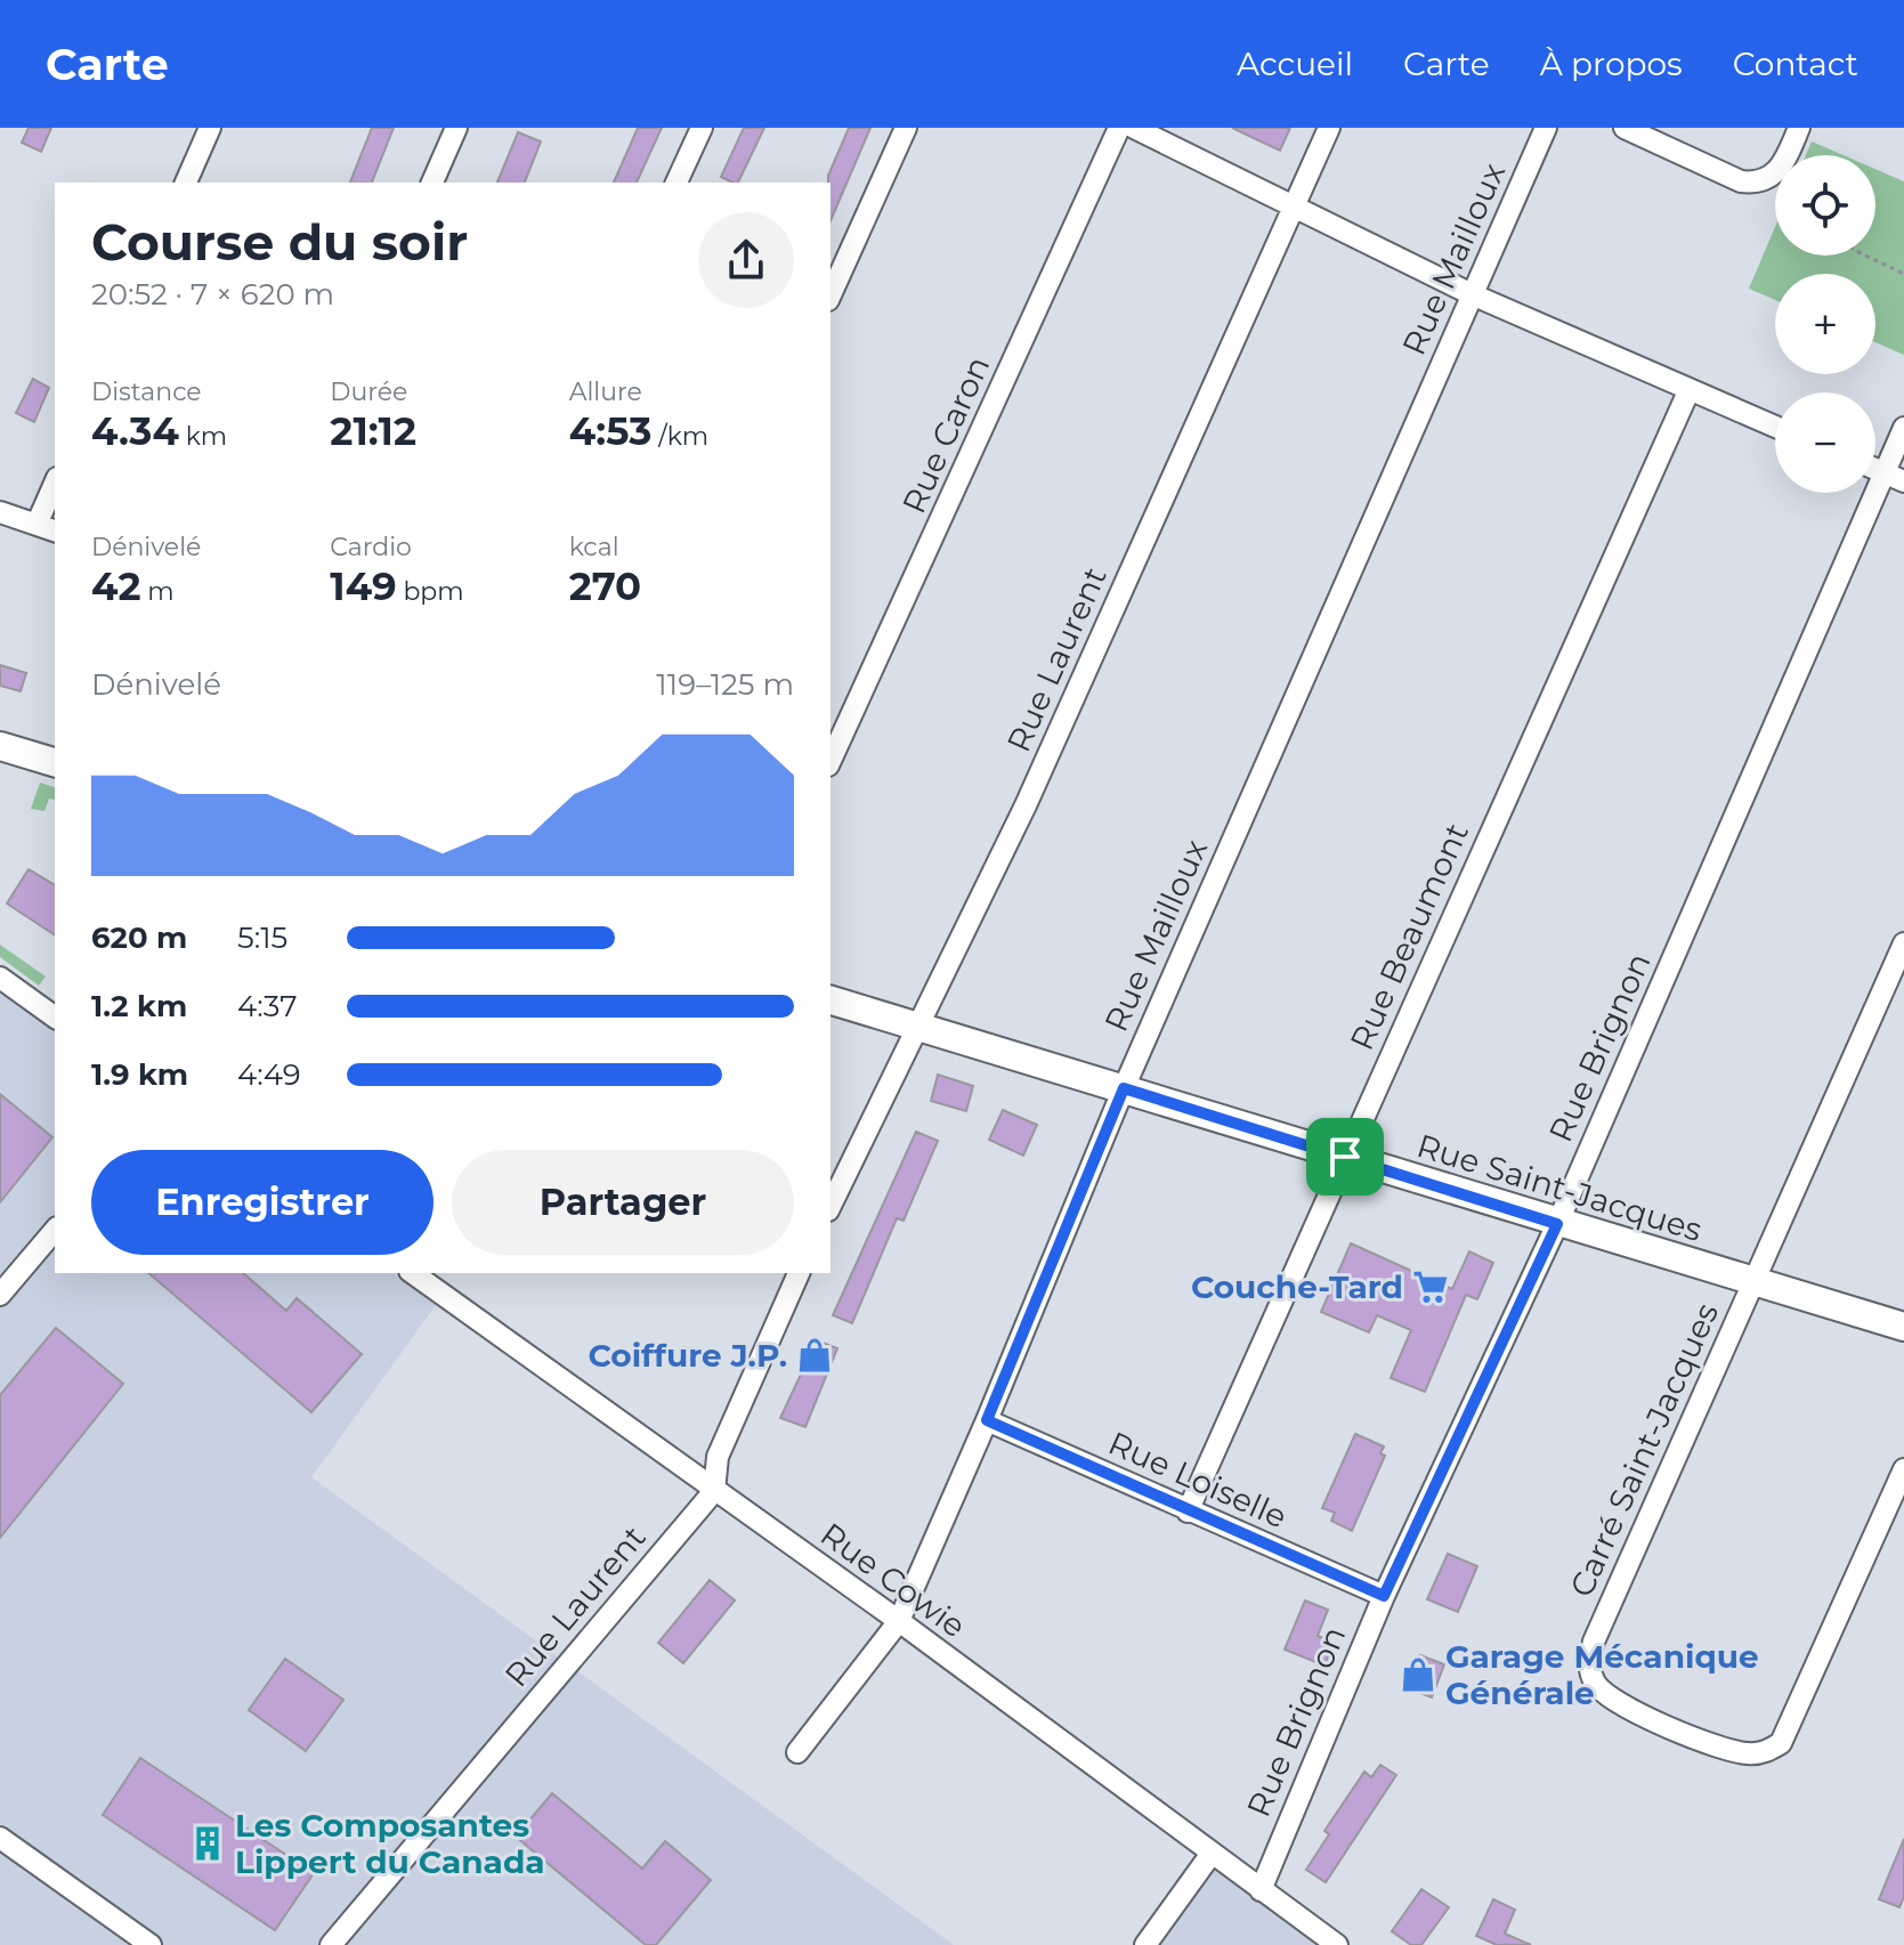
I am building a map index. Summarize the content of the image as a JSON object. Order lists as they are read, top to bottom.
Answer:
{
  "streets": {
    "main road": ["Rue Saint-Jacques"],
    "street": [
      "Rue Mailloux",
      "Rue Caron",
      "Rue Laurent",
      "Rue Beaumont",
      "Rue Brignon",
      "Carré Saint-Jacques",
      "Rue Loiselle",
      "Rue Cowie"
    ]
  },
  "crossings": [
    ["Rue Mailloux", "Rue Saint-Jacques"],
    ["Rue Mailloux", "Rue Loiselle"],
    ["Rue Mailloux", "Rue Cowie"],
    ["Rue Laurent", "Rue Saint-Jacques"],
    ["Rue Laurent", "Rue Cowie"],
    ["Rue Beaumont", "Rue Saint-Jacques"],
    ["Rue Beaumont", "Rue Loiselle"],
    ["Rue Brignon", "Rue Saint-Jacques"],
    ["Rue Brignon", "Rue Loiselle"],
    ["Rue Brignon", "Rue Cowie"],
    ["Rue Saint-Jacques", "Carré Saint-Jacques"]
  ],
  "places": {
    "supermarket": ["Couche-Tard"],
    "shop": ["Coiffure J.P.", "Garage Mécanique Générale"],
    "building": ["Les Composantes Lippert du Canada"]
  },
  "page": {
    "header": "Carte",
    "nav": [
      "Accueil",
      "Carte",
      "À propos",
      "Contact"
    ],
    "map_buttons": ["+", "−"],
    "heading": ["Course du soir", "20:52 · 7 × 620 m"],
    "stats": [
      ["Distance", "4.34 km"],
      ["Durée", "21:12"],
      ["Allure", "4:53 /km"],
      ["Dénivelé", "42 m"],
      ["Cardio", "149 bpm"],
      ["kcal", "270"]
    ],
    "chart": ["Dénivelé", "119–125 m"],
    "list": [
      {
        "name": "620 m",
        "note": "5:15"
      },
      {
        "name": "1.2 km",
        "note": "4:37"
      },
      {
        "name": "1.9 km",
        "note": "4:49"
      }
    ],
    "buttons": ["Enregistrer", "Partager"]
  }
}
